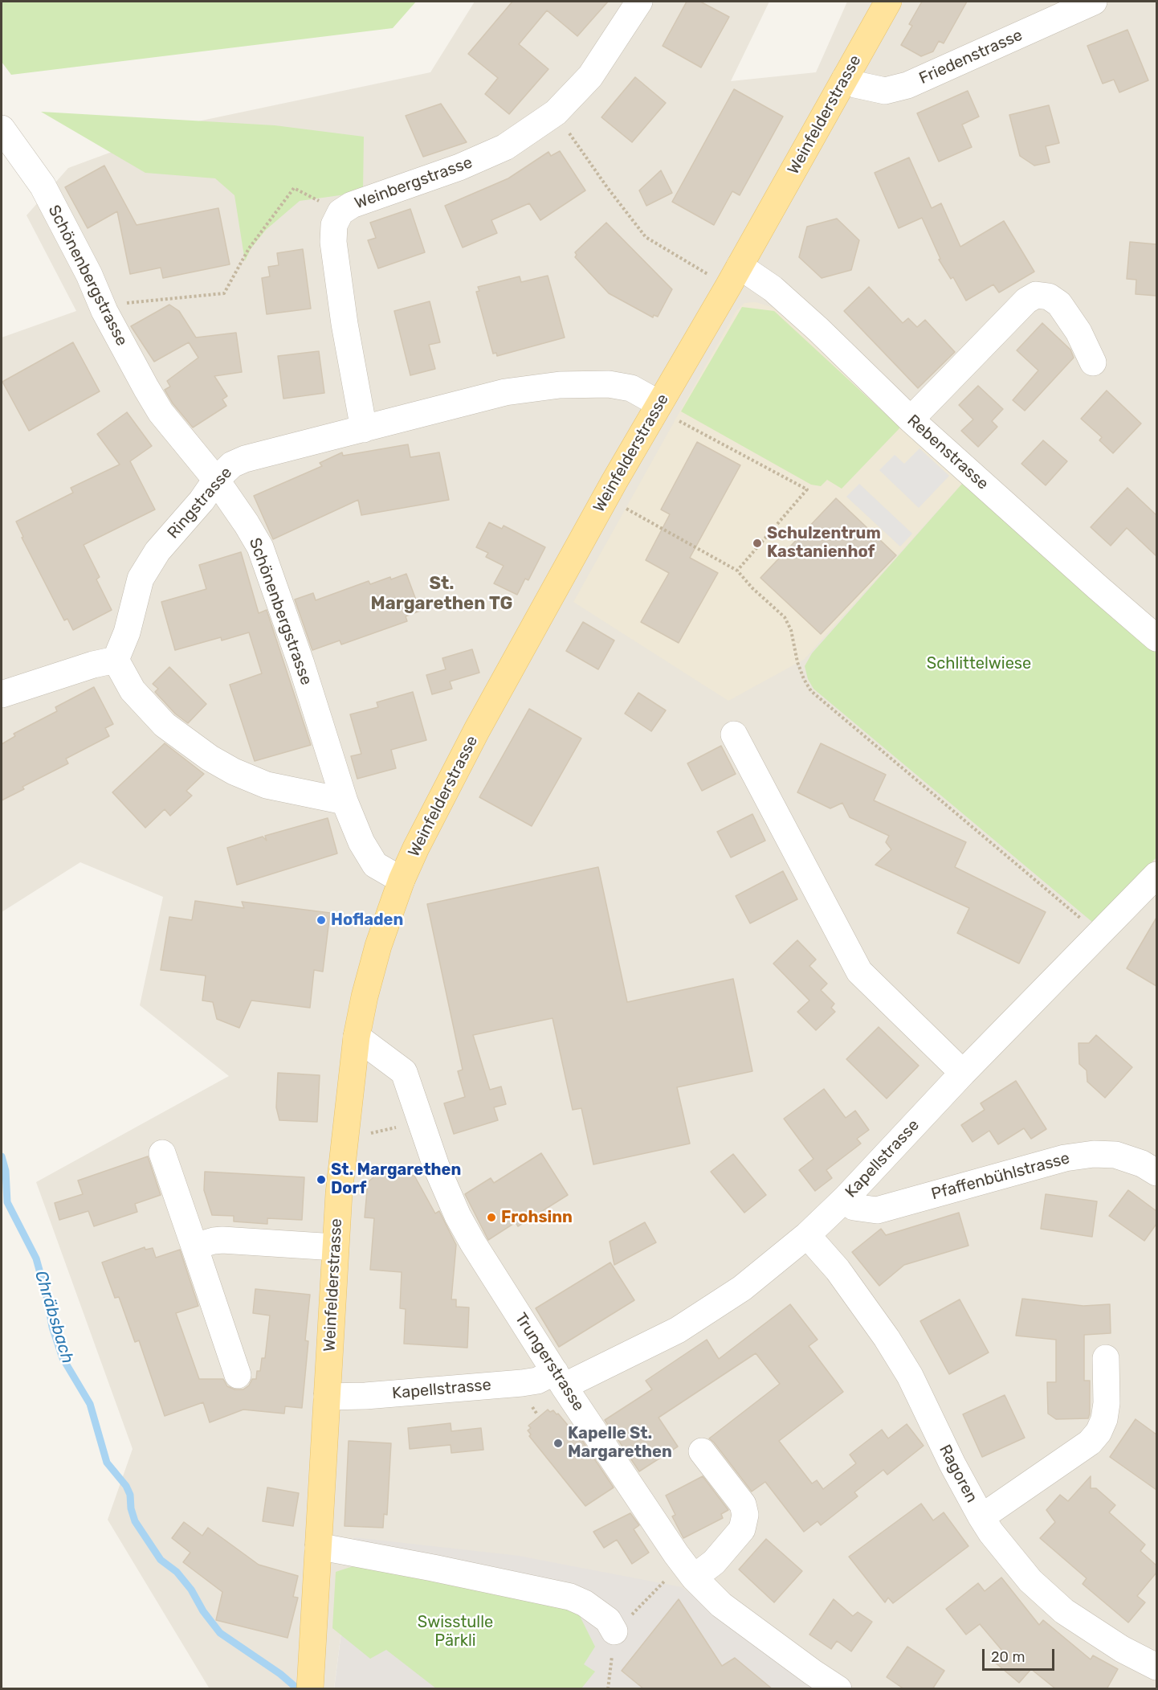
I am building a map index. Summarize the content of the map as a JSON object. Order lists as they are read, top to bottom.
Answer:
{
  "streets": {
    "main road": ["Weinfelderstrasse"],
    "street": [
      "Friedenstrasse",
      "Weinbergstrasse",
      "Schönenbergstrasse",
      "Rebenstrasse",
      "Ringstrasse",
      "Kapellstrasse",
      "Pfaffenbühlstrasse",
      "Trungerstrasse",
      "Ragoren"
    ]
  },
  "crossings": [
    ["Friedenstrasse", "Weinfelderstrasse"],
    ["Weinfelderstrasse", "Schönenbergstrasse"],
    ["Weinfelderstrasse", "Rebenstrasse"],
    ["Weinfelderstrasse", "Ringstrasse"],
    ["Weinfelderstrasse", "Kapellstrasse"],
    ["Weinfelderstrasse", "Trungerstrasse"],
    ["Weinbergstrasse", "Ringstrasse"],
    ["Schönenbergstrasse", "Ringstrasse"],
    ["Kapellstrasse", "Pfaffenbühlstrasse"],
    ["Kapellstrasse", "Trungerstrasse"],
    ["Kapellstrasse", "Ragoren"]
  ],
  "districts": ["St. Margarethen TG"],
  "water": ["Chräbsbach"],
  "parks": ["Schlittelwiese", "Swisstulle Pärkli"],
  "places": [
    "Schulzentrum Kastanienhof",
    "Hofladen",
    "St. Margarethen Dorf",
    "Frohsinn",
    "Kapelle St. Margarethen"
  ],
  "scale_bar": "20 m"
}
